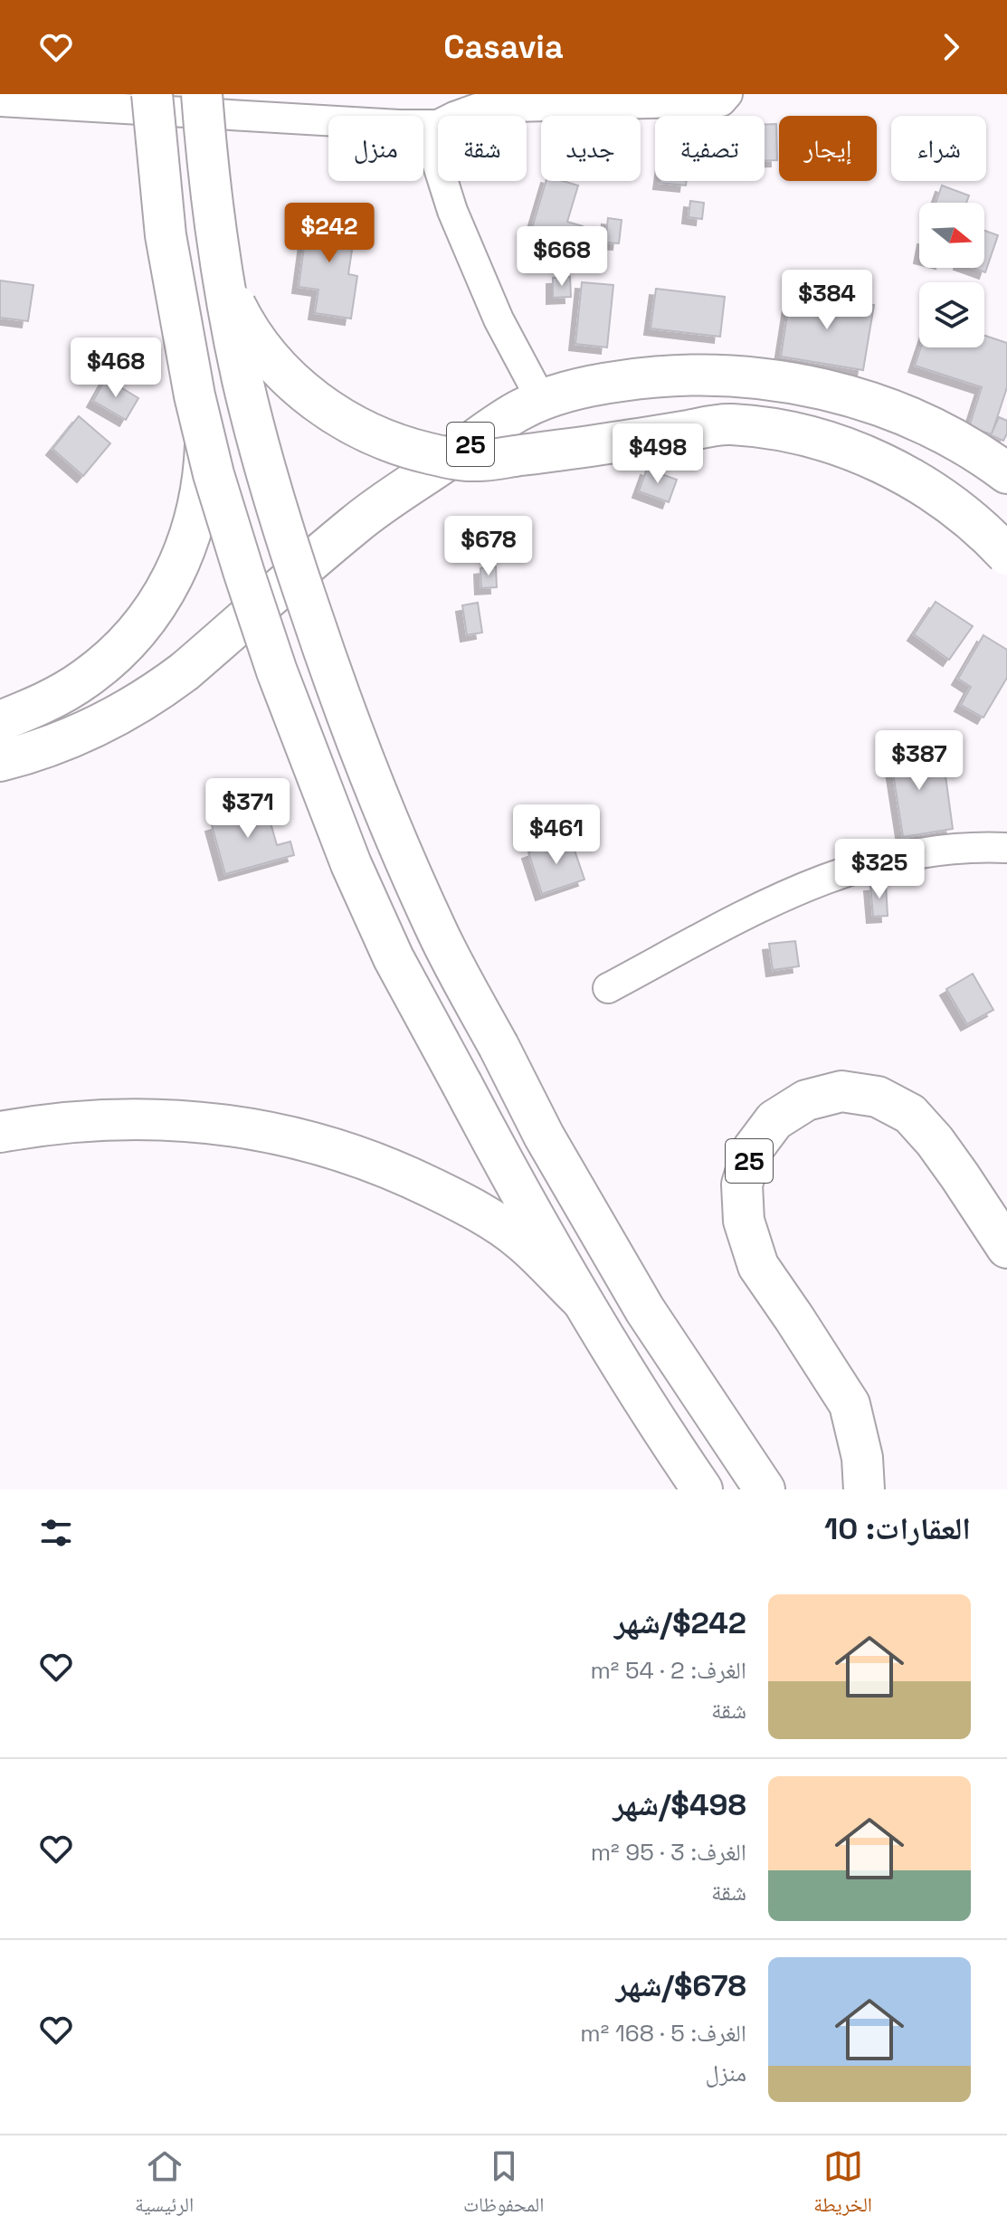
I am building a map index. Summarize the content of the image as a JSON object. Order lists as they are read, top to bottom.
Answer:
{
  "streets": {
    "main road": ["25"]
  },
  "north": "right",
  "page": {
    "header": "Casavia",
    "chip": [
      "شراء",
      "إيجار",
      "تصفية",
      "جديد",
      "شقة",
      "منزل"
    ],
    "price": [
      "$242",
      "$668",
      "$384",
      "$468",
      "$498",
      "$678",
      "$387",
      "$371",
      "$461",
      "$325"
    ],
    "heading": "العقارات: 10",
    "list": [
      {
        "name": "$242/شهر",
        "note": "الغرف: 2 · 54 m² · شقة"
      },
      {
        "name": "$498/شهر",
        "note": "الغرف: 3 · 95 m² · شقة"
      },
      {
        "name": "$678/شهر",
        "note": "الغرف: 5 · 168 m² · منزل"
      }
    ],
    "tabs": ["الخريطة", "المحفوظات", "الرئيسية"]
  }
}
